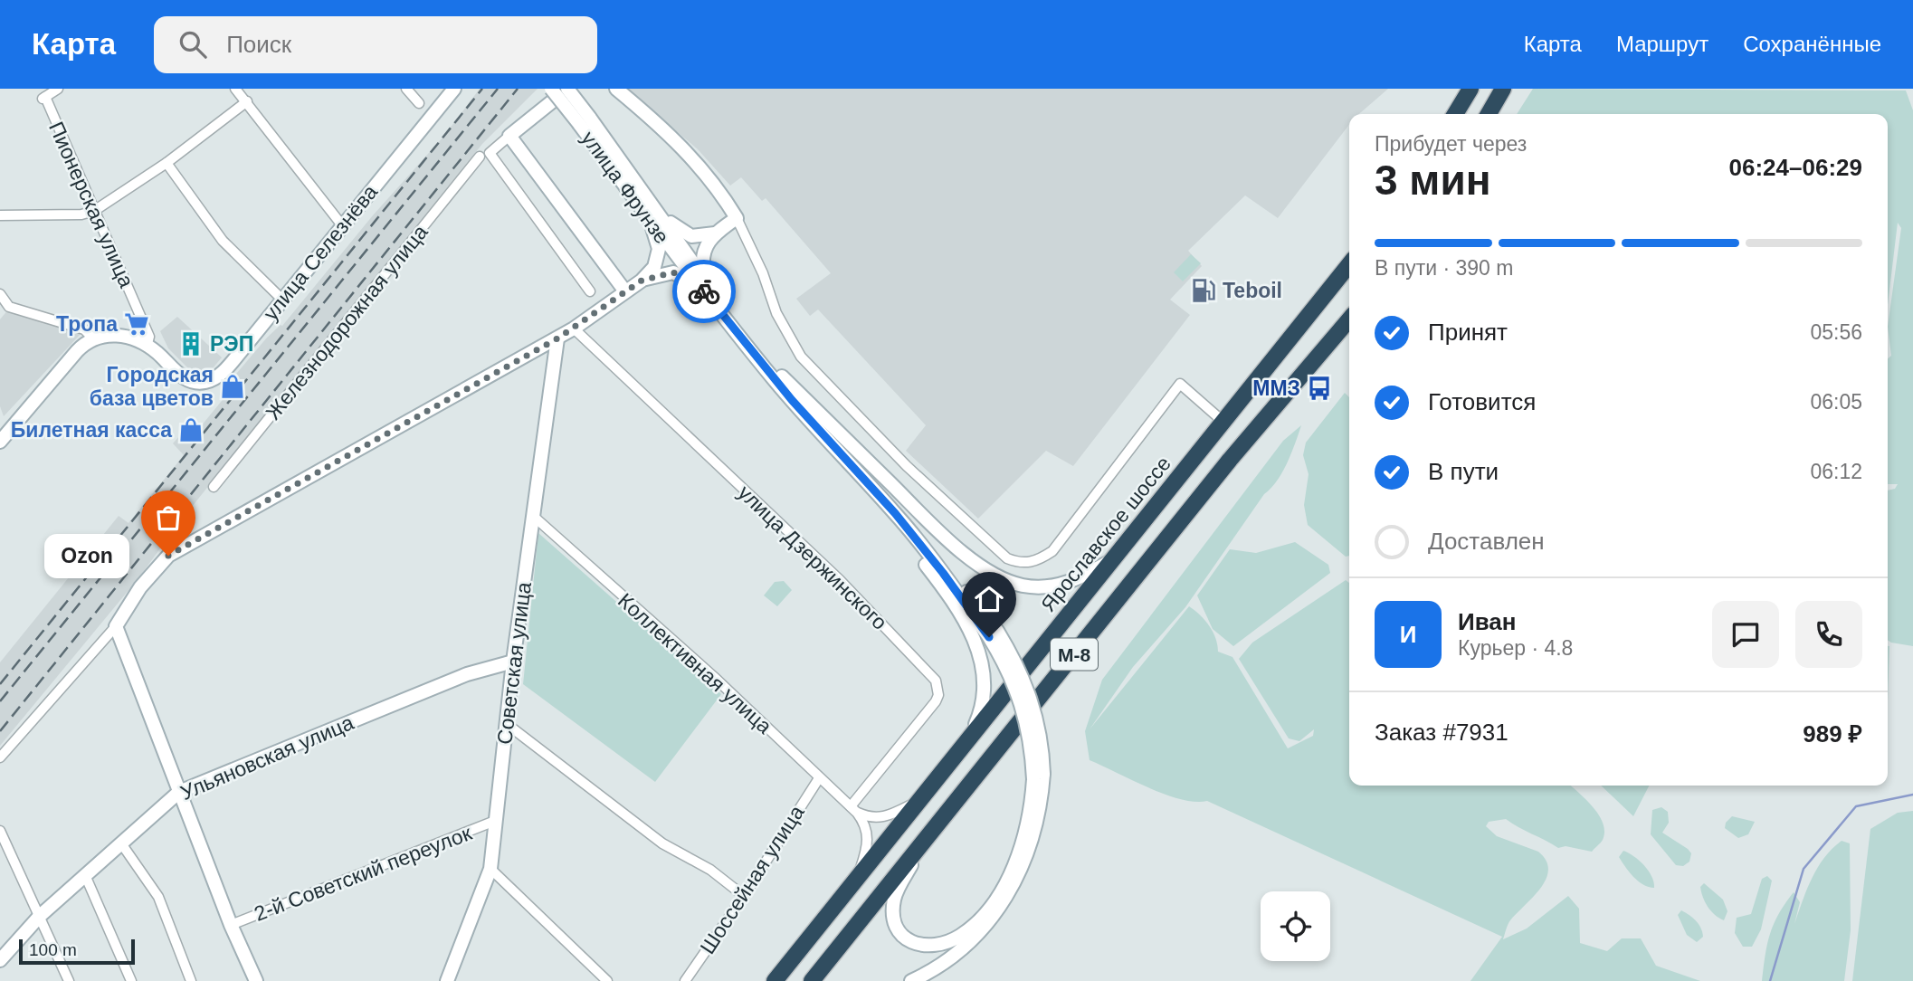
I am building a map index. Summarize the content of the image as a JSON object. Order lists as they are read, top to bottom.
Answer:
{
  "streets": {
    "highway": ["Ярославское шоссе", "М-8"],
    "street": [
      "улица Фрунзе",
      "Пионерская улица",
      "улица Селезнёва",
      "Железнодорожная улица",
      "улица Дзержинского",
      "Советская улица",
      "Коллективная улица",
      "Ульяновская улица",
      "2-й Советский переулок",
      "Шоссейная улица"
    ]
  },
  "crossings": [
    ["Пионерская улица", "улица Селезнёва"],
    ["Ярославское шоссе", "Коллективная улица"],
    ["улица Дзержинского", "Коллективная улица"],
    ["Советская улица", "Коллективная улица"],
    ["Советская улица", "Ульяновская улица"],
    ["Советская улица", "2-й Советский переулок"],
    ["Коллективная улица", "Шоссейная улица"]
  ],
  "places": {
    "fuel station": ["Teboil"],
    "supermarket": ["Тропа"],
    "building": ["РЭП"],
    "shop": ["Городская база цветов", "Билетная касса"],
    "bus stop": ["ММЗ"],
    "other": ["Ozon"]
  },
  "scale_bar": "100 m",
  "page": {
    "header": "Карта",
    "search": "Поиск",
    "nav": ["Карта", "Маршрут", "Сохранённые"],
    "heading": ["3 мин", "Прибудет через", "06:24–06:29"],
    "panel": [
      "Иван",
      "Курьер · 4.8",
      "Заказ #7931",
      "989 ₽"
    ],
    "bar": "В пути · 390 m",
    "list": [
      ["Принят", "05:56"],
      ["Готовится", "06:05"],
      ["В пути", "06:12"],
      "Доставлен"
    ],
    "bubble": "Ozon",
    "round": "И",
    "scale": "100 m"
  }
}
